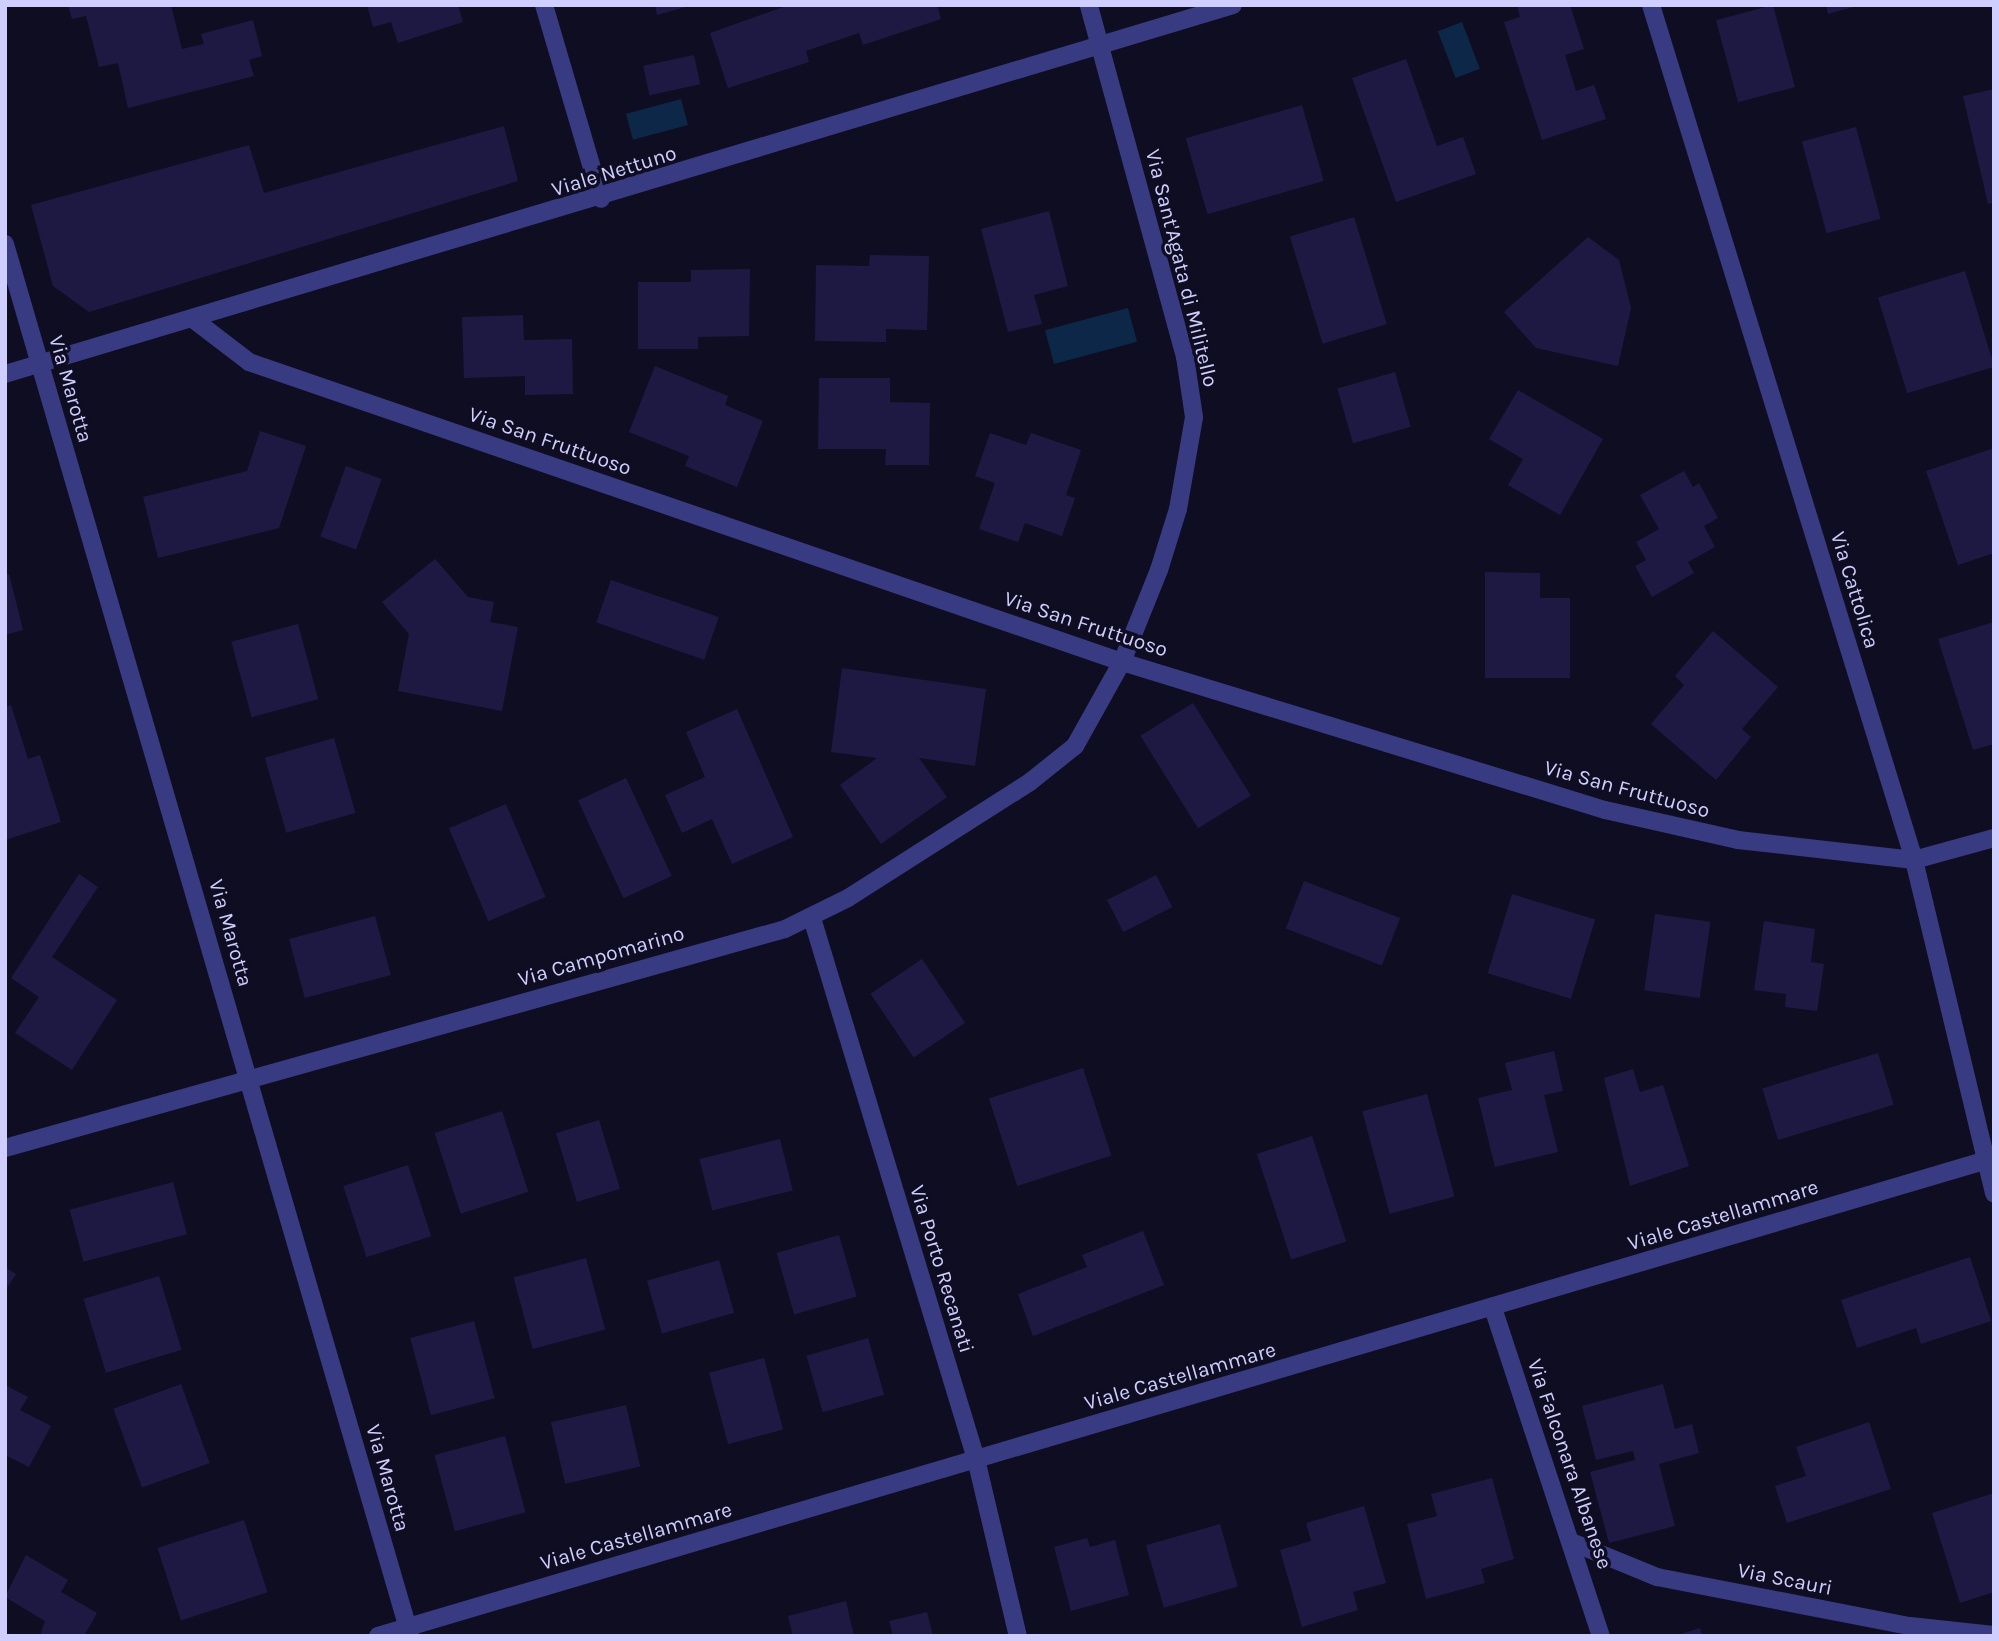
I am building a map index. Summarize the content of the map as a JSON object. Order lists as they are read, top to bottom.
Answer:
{
  "streets": {
    "street": [
      "Viale Nettuno",
      "Via Sant'Agata di Militello",
      "Via Marotta",
      "Via San Fruttuoso",
      "Via Cattolica",
      "Via Campomarino",
      "Viale Castellammare",
      "Via Porto Recanati",
      "Via Falconara Albanese",
      "Via Scauri"
    ]
  },
  "crossings": [
    ["Viale Nettuno", "Via Sant'Agata di Militello"],
    ["Viale Nettuno", "Via Marotta"],
    ["Viale Nettuno", "Via San Fruttuoso"],
    ["Via Sant'Agata di Militello", "Via San Fruttuoso"],
    ["Via Sant'Agata di Militello", "Via Campomarino"],
    ["Via Marotta", "Via Campomarino"],
    ["Via Marotta", "Viale Castellammare"],
    ["Via San Fruttuoso", "Via Cattolica"],
    ["Via San Fruttuoso", "Via Campomarino"],
    ["Via Cattolica", "Viale Castellammare"],
    ["Via Campomarino", "Via Porto Recanati"],
    ["Viale Castellammare", "Via Porto Recanati"],
    ["Viale Castellammare", "Via Falconara Albanese"],
    ["Via Falconara Albanese", "Via Scauri"]
  ]
}
